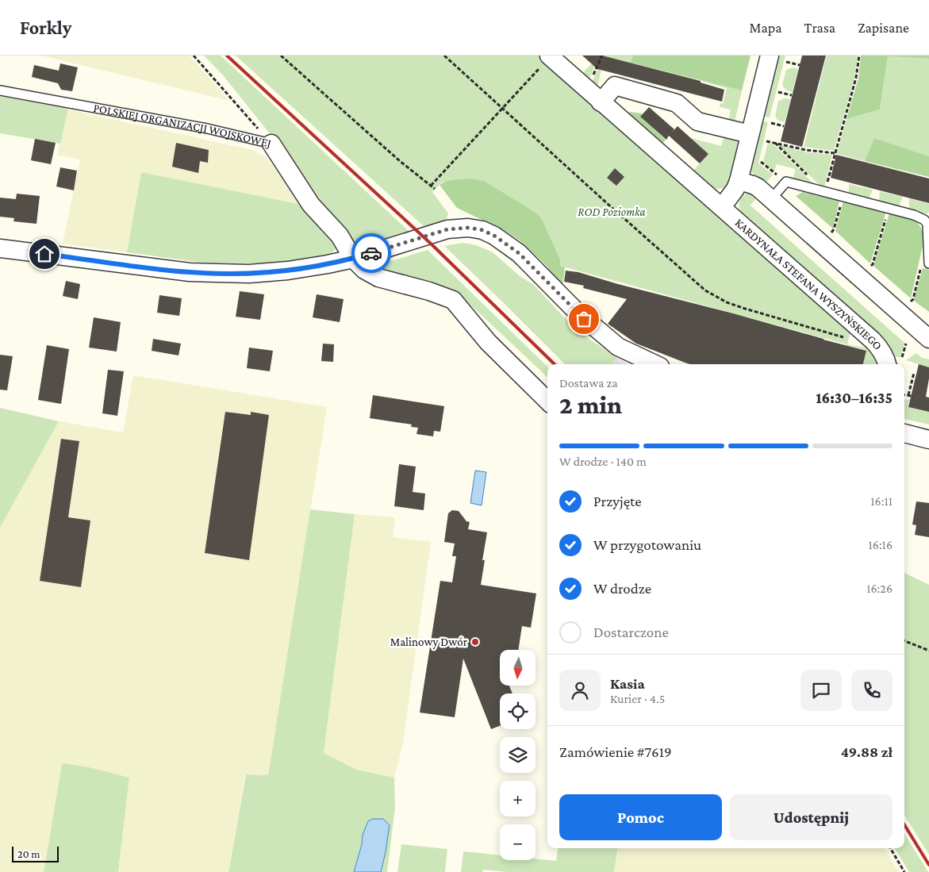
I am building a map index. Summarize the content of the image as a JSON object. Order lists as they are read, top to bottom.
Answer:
{
  "streets": {
    "street": ["POLSKIEJ ORGANIZACJI WOJSKOWEJ", "KARDYNAŁA STEFANA WYSZYŃSKIEGO"]
  },
  "parks": ["ROD Poziomka"],
  "places": ["Malinowy Dwór"],
  "scale_bar": "20 m",
  "north": "bottom",
  "page": {
    "header": "Forkly",
    "nav": ["Mapa", "Trasa", "Zapisane"],
    "heading": ["2 min", "Dostawa za", "16:30–16:35"],
    "panel": [
      "Kasia",
      "Kurier · 4.5",
      "Zamówienie #7619",
      "49.88 zł"
    ],
    "bar": "W drodze · 140 m",
    "list": [
      ["Przyjęte", "16:11"],
      ["W przygotowaniu", "16:16"],
      ["W drodze", "16:26"],
      "Dostarczone"
    ],
    "map_buttons": ["+", "−"],
    "buttons": ["Pomoc", "Udostępnij"],
    "scale": "20 m"
  }
}
